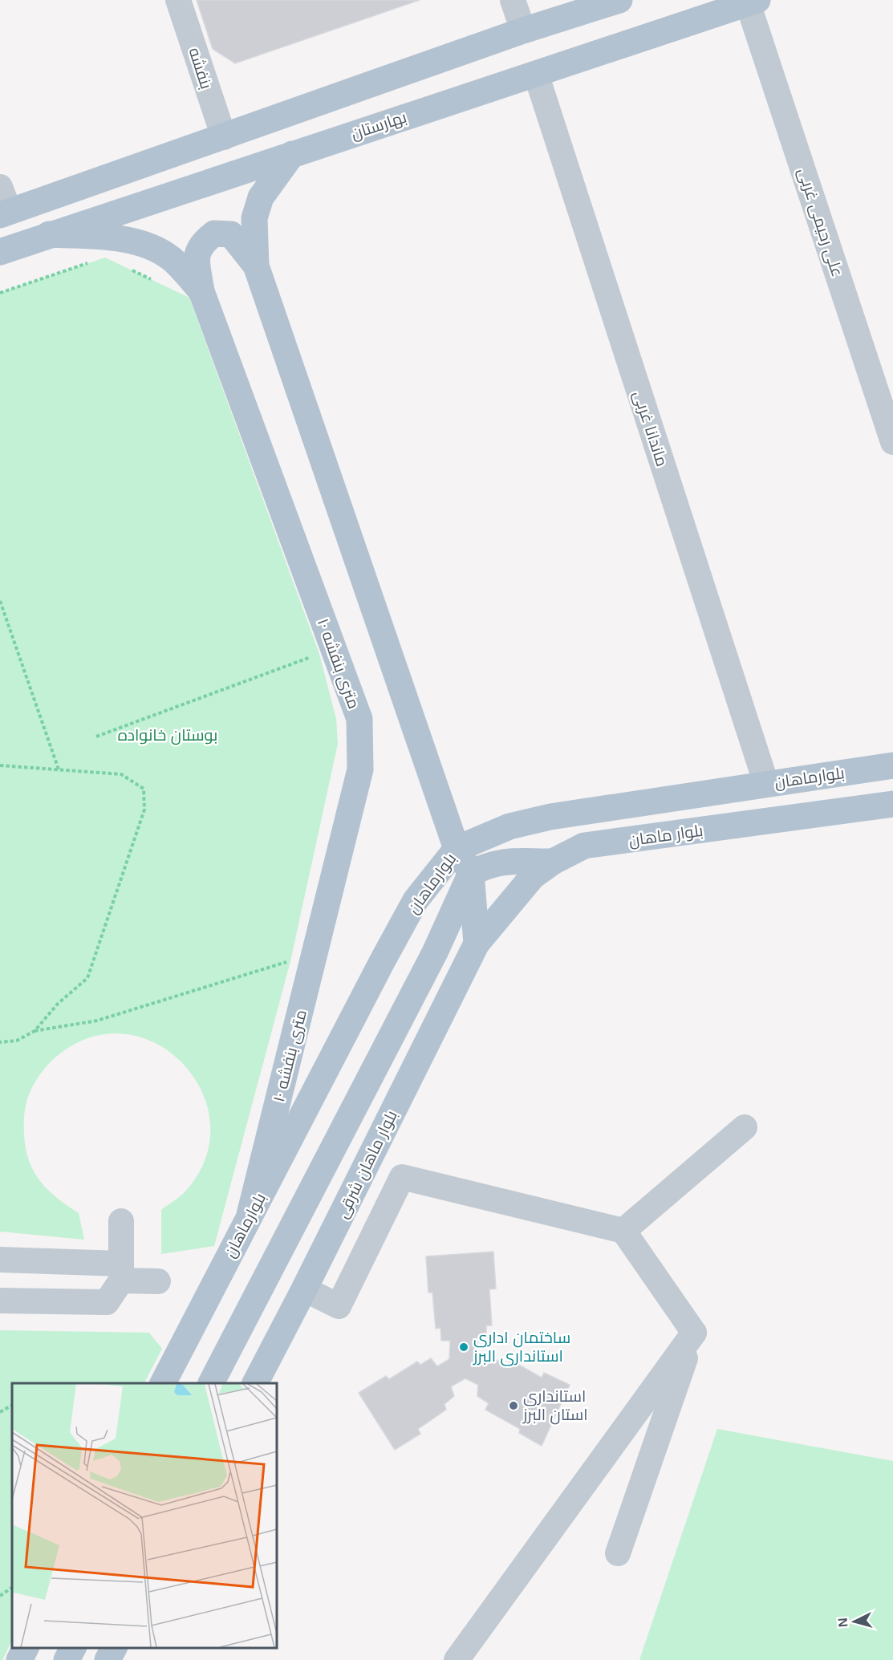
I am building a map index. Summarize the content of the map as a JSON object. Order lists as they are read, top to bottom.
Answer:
{
  "streets": {
    "main road": [
      "بهارستان",
      "۱۰ متری بنفشه",
      "بلوارماهان",
      "بلوار ماهان",
      "بلوار ماهان شرقی"
    ],
    "street": ["بنفشه", "علی رحیمی غربی", "ماندانا غربی"]
  },
  "crossings": [
    ["بهارستان", "علی رحیمی غربی"],
    ["بهارستان", "ماندانا غربی"],
    ["بهارستان", "۱۰ متری بنفشه"],
    ["ماندانا غربی", "بلوارماهان"],
    ["۱۰ متری بنفشه", "بلوارماهان"],
    ["بلوار ماهان", "بلوار ماهان شرقی"]
  ],
  "parks": ["بوستان خانواده"],
  "places": ["ساختمان اداری استانداری البرز", "استانداری استان البرز"],
  "north": "left"
}
